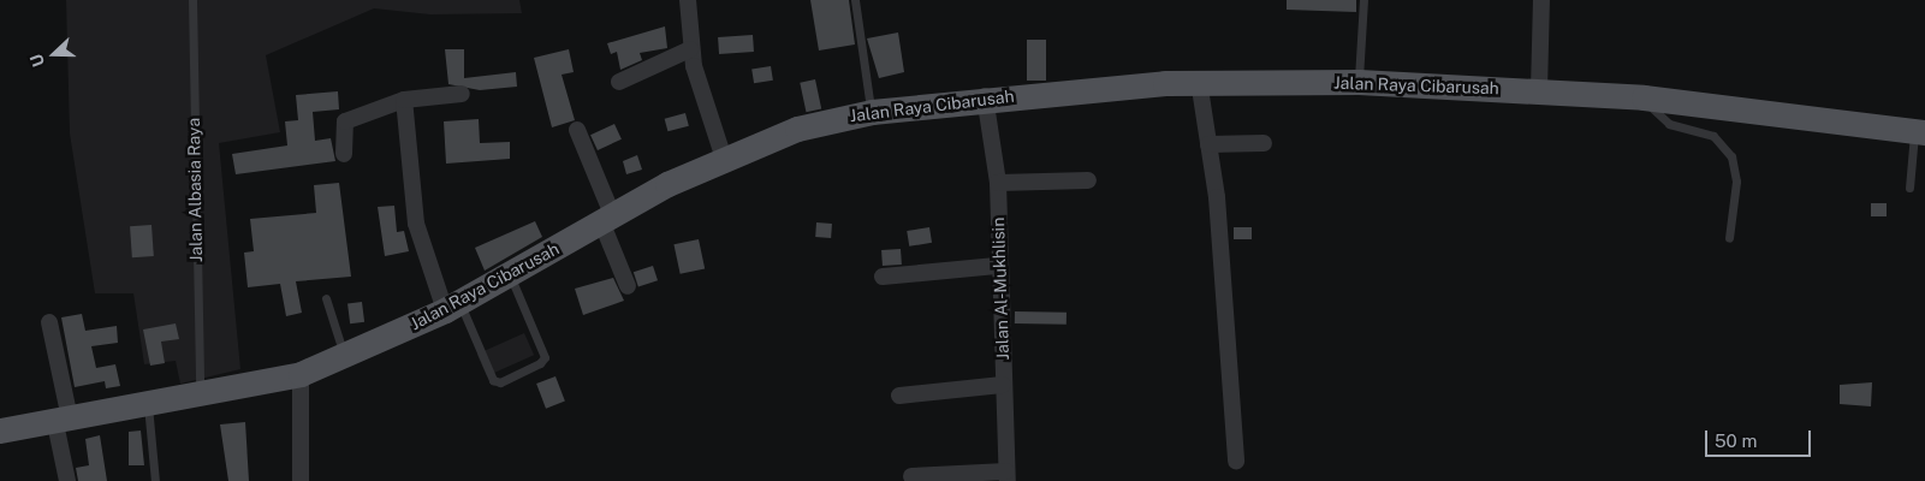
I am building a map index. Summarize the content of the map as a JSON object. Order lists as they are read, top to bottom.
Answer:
{
  "streets": {
    "main road": ["Jalan Raya Cibarusah"],
    "street": ["Jalan Al-Mukhlisin"],
    "lane": ["Jalan Albasia Raya"]
  },
  "crossings": [
    ["Jalan Raya Cibarusah", "Jalan Albasia Raya"],
    ["Jalan Raya Cibarusah", "Jalan Al-Mukhlisin"]
  ],
  "scale_bar": "50 m",
  "north": "left"
}
